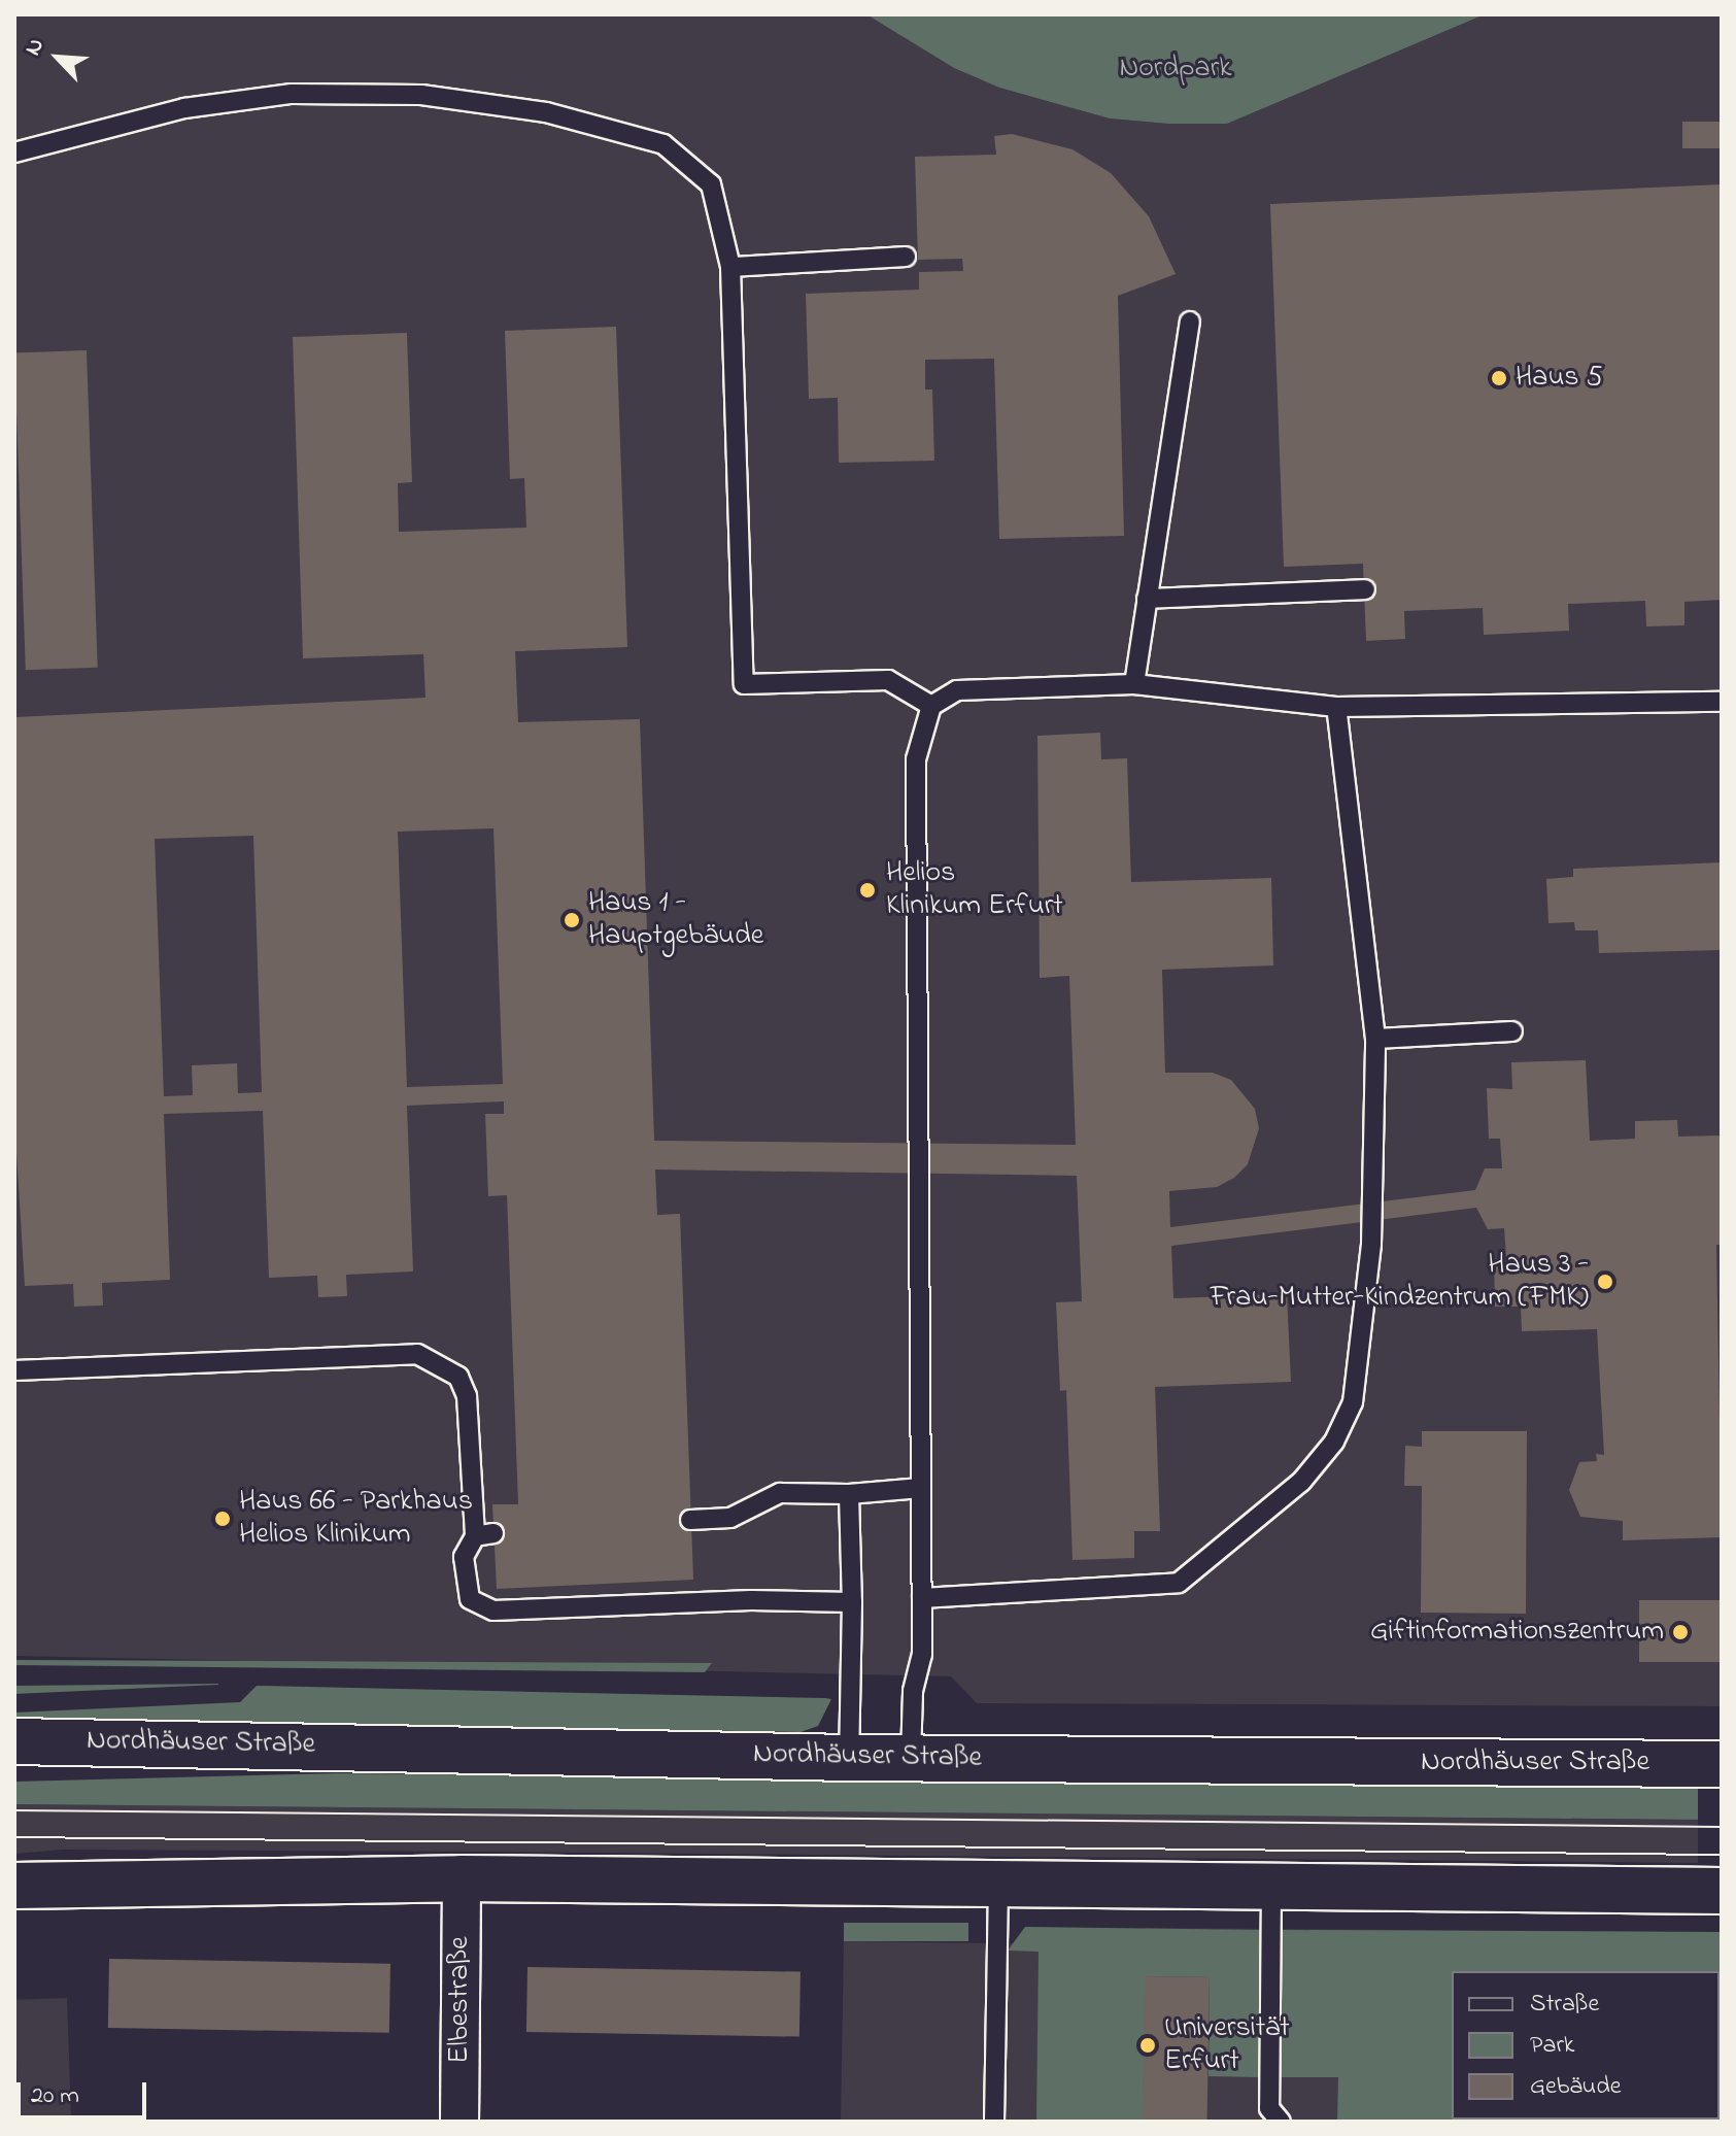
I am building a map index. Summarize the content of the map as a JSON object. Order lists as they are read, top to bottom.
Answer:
{
  "streets": {
    "main road": ["Nordhäuser Straße"],
    "street": ["Elbestraße"]
  },
  "parks": ["Nordpark"],
  "places": [
    "Haus 5",
    "Helios Klinikum Erfurt",
    "Haus 1 - Hauptgebäude",
    "Haus 3 - Frau-Mutter-Kindzentrum (FMK)",
    "Haus 66 - Parkhaus Helios Klinikum",
    "Giftinformationszentrum",
    "Universität Erfurt"
  ],
  "legend": ["Straße", "Park", "Gebäude"],
  "scale_bar": "20 m",
  "north": "top left"
}
